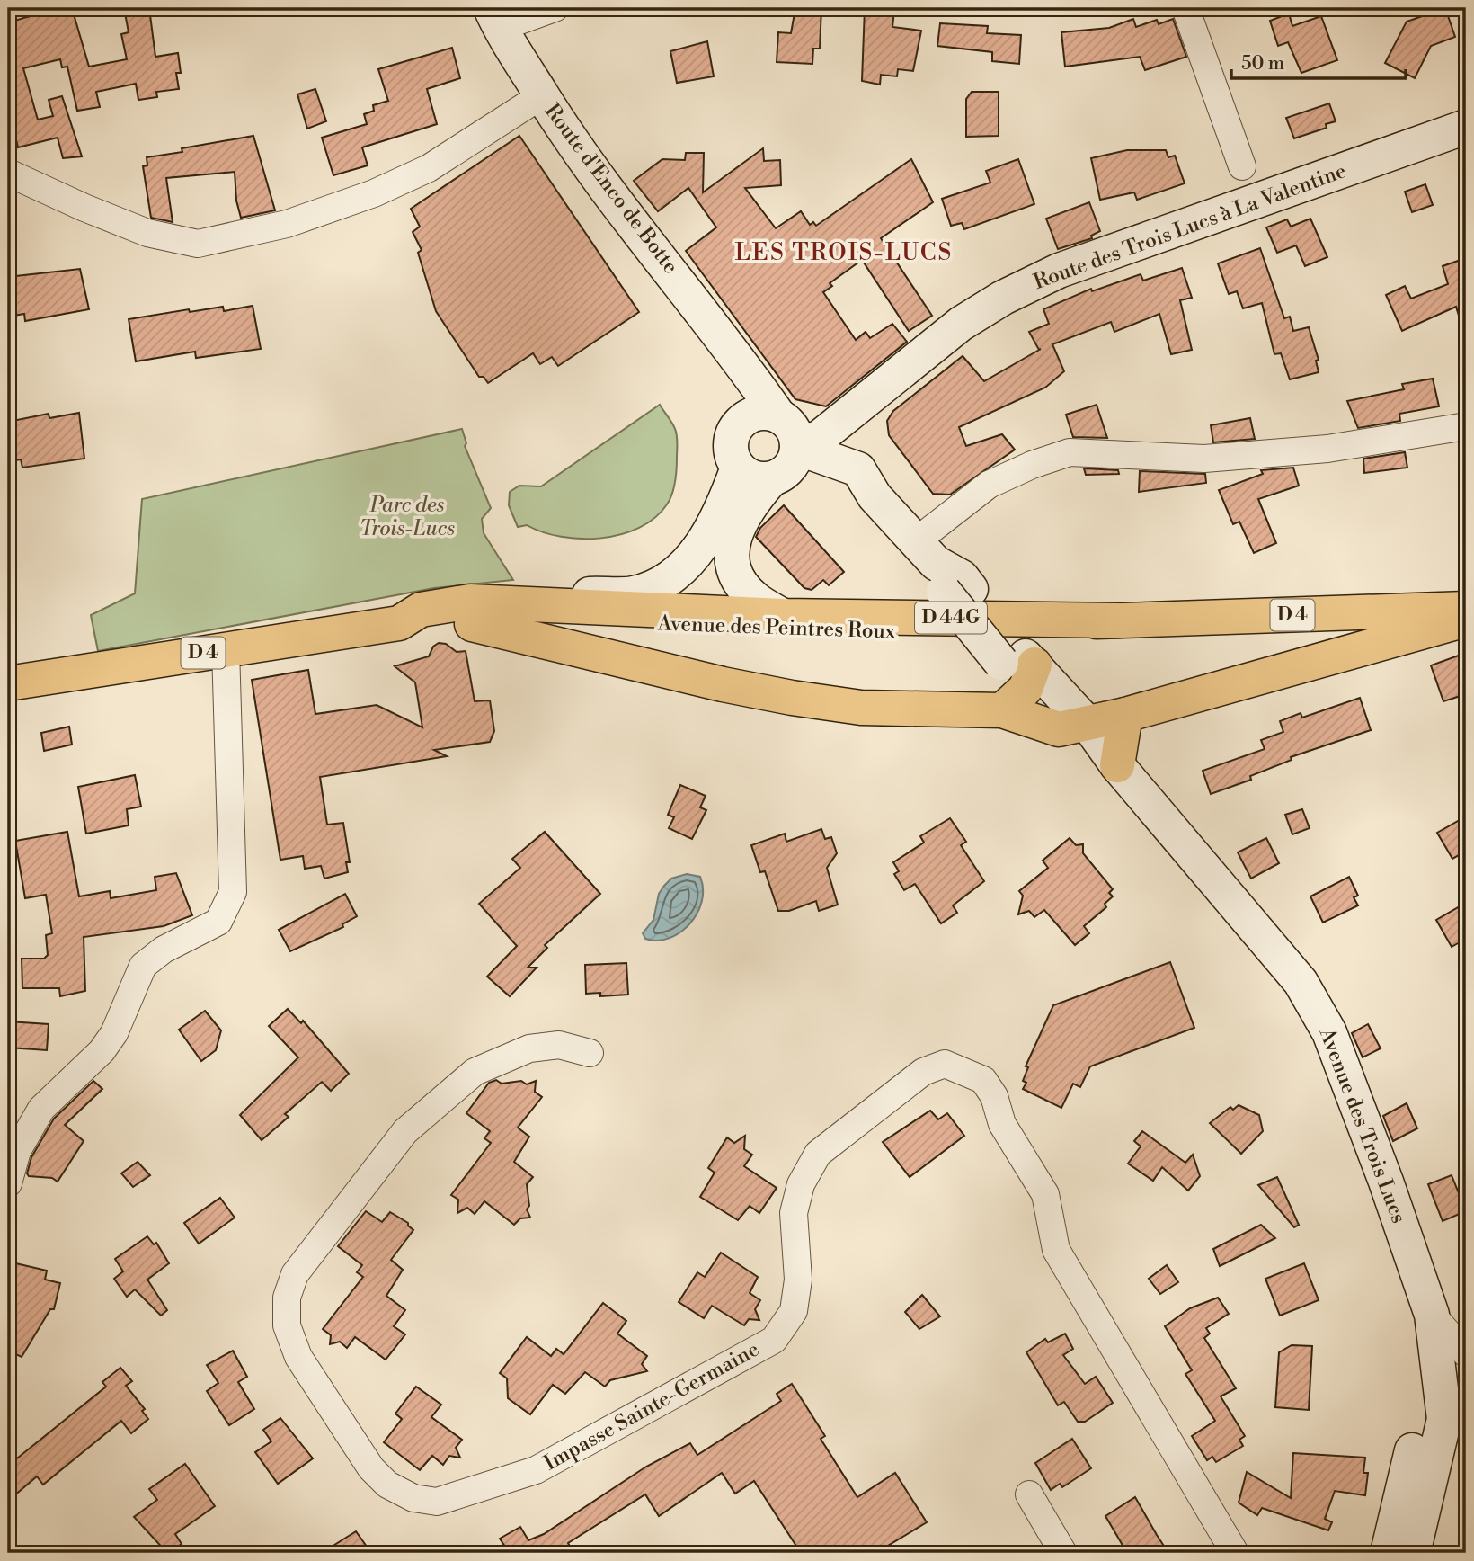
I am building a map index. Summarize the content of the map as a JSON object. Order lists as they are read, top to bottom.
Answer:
{
  "streets": {
    "main road": [
      "Route d'Enco de Botte",
      "Route des Trois Lucs à La Valentine",
      "D 4",
      "D 44G",
      "Avenue des Peintres Roux",
      "Avenue des Trois Lucs"
    ],
    "street": ["Impasse Sainte-Germaine"]
  },
  "crossings": [
    ["Route d'Enco de Botte", "Route des Trois Lucs à La Valentine"],
    ["Route d'Enco de Botte", "D 44G"],
    ["Route des Trois Lucs à La Valentine", "D 44G"],
    ["D 4", "D 44G"],
    ["D 4", "Avenue des Peintres Roux"],
    ["D 44G", "Avenue des Peintres Roux"]
  ],
  "districts": ["LES TROIS-LUCS"],
  "parks": ["Parc des Trois-Lucs"],
  "scale_bar": "50 m"
}
